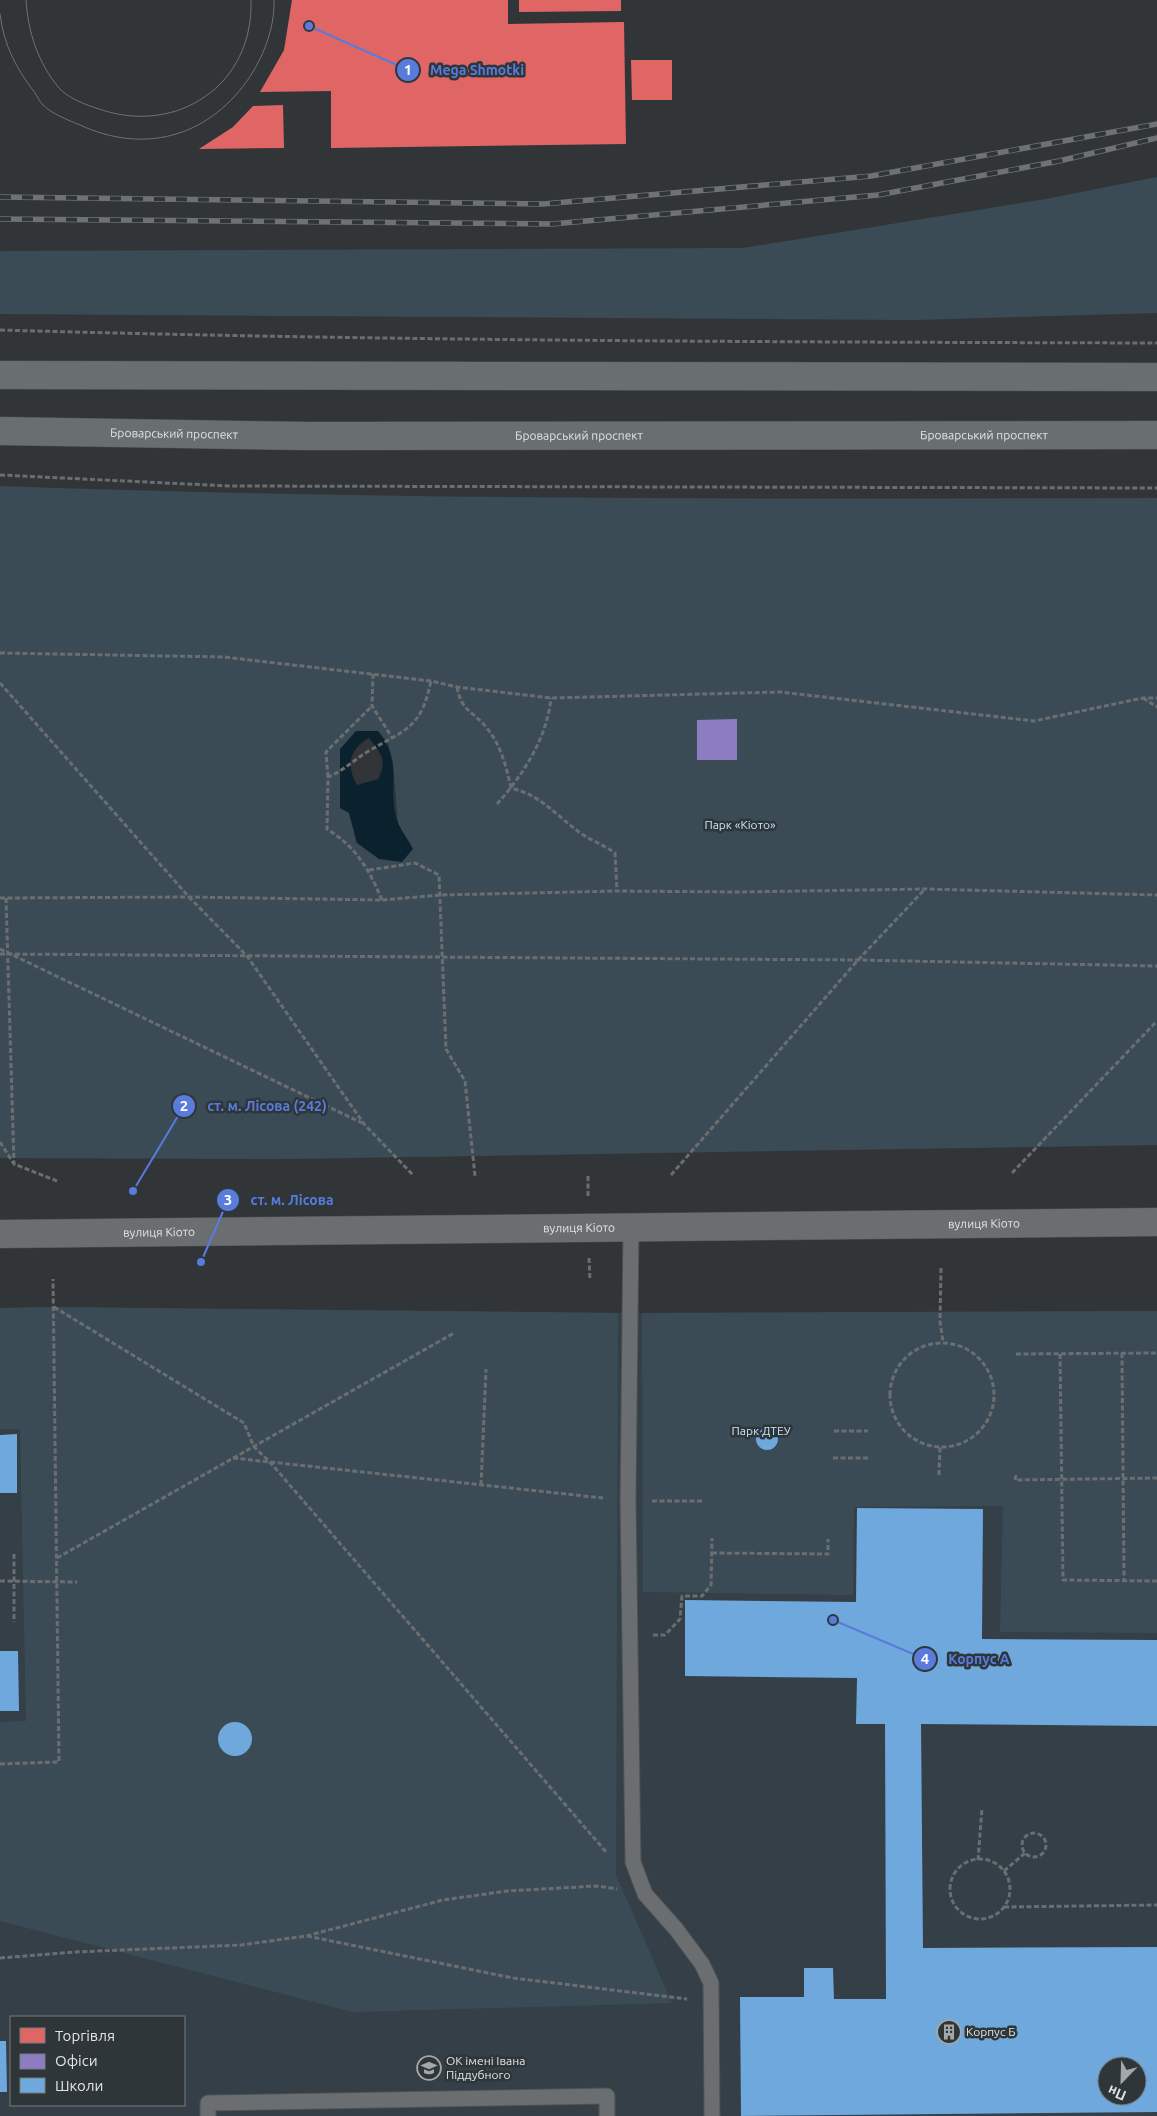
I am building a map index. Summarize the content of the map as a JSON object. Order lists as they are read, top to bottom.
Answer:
{
  "streets": {
    "highway": ["Броварський проспект"],
    "street": ["вулиця Кіото"]
  },
  "parks": ["Парк «Кіото»", "Парк ДТЕУ"],
  "places": {
    "other": [
      "Mega Shmotki",
      "ст. м. Лісова (242)",
      "ст. м. Лісова",
      "Корпус А"
    ],
    "building": ["Корпус Б"],
    "school or university": ["ОК імені Івана Піддубного"]
  },
  "legend": ["Торгівля", "Офіси", "Школи"],
  "north": "bottom left"
}
